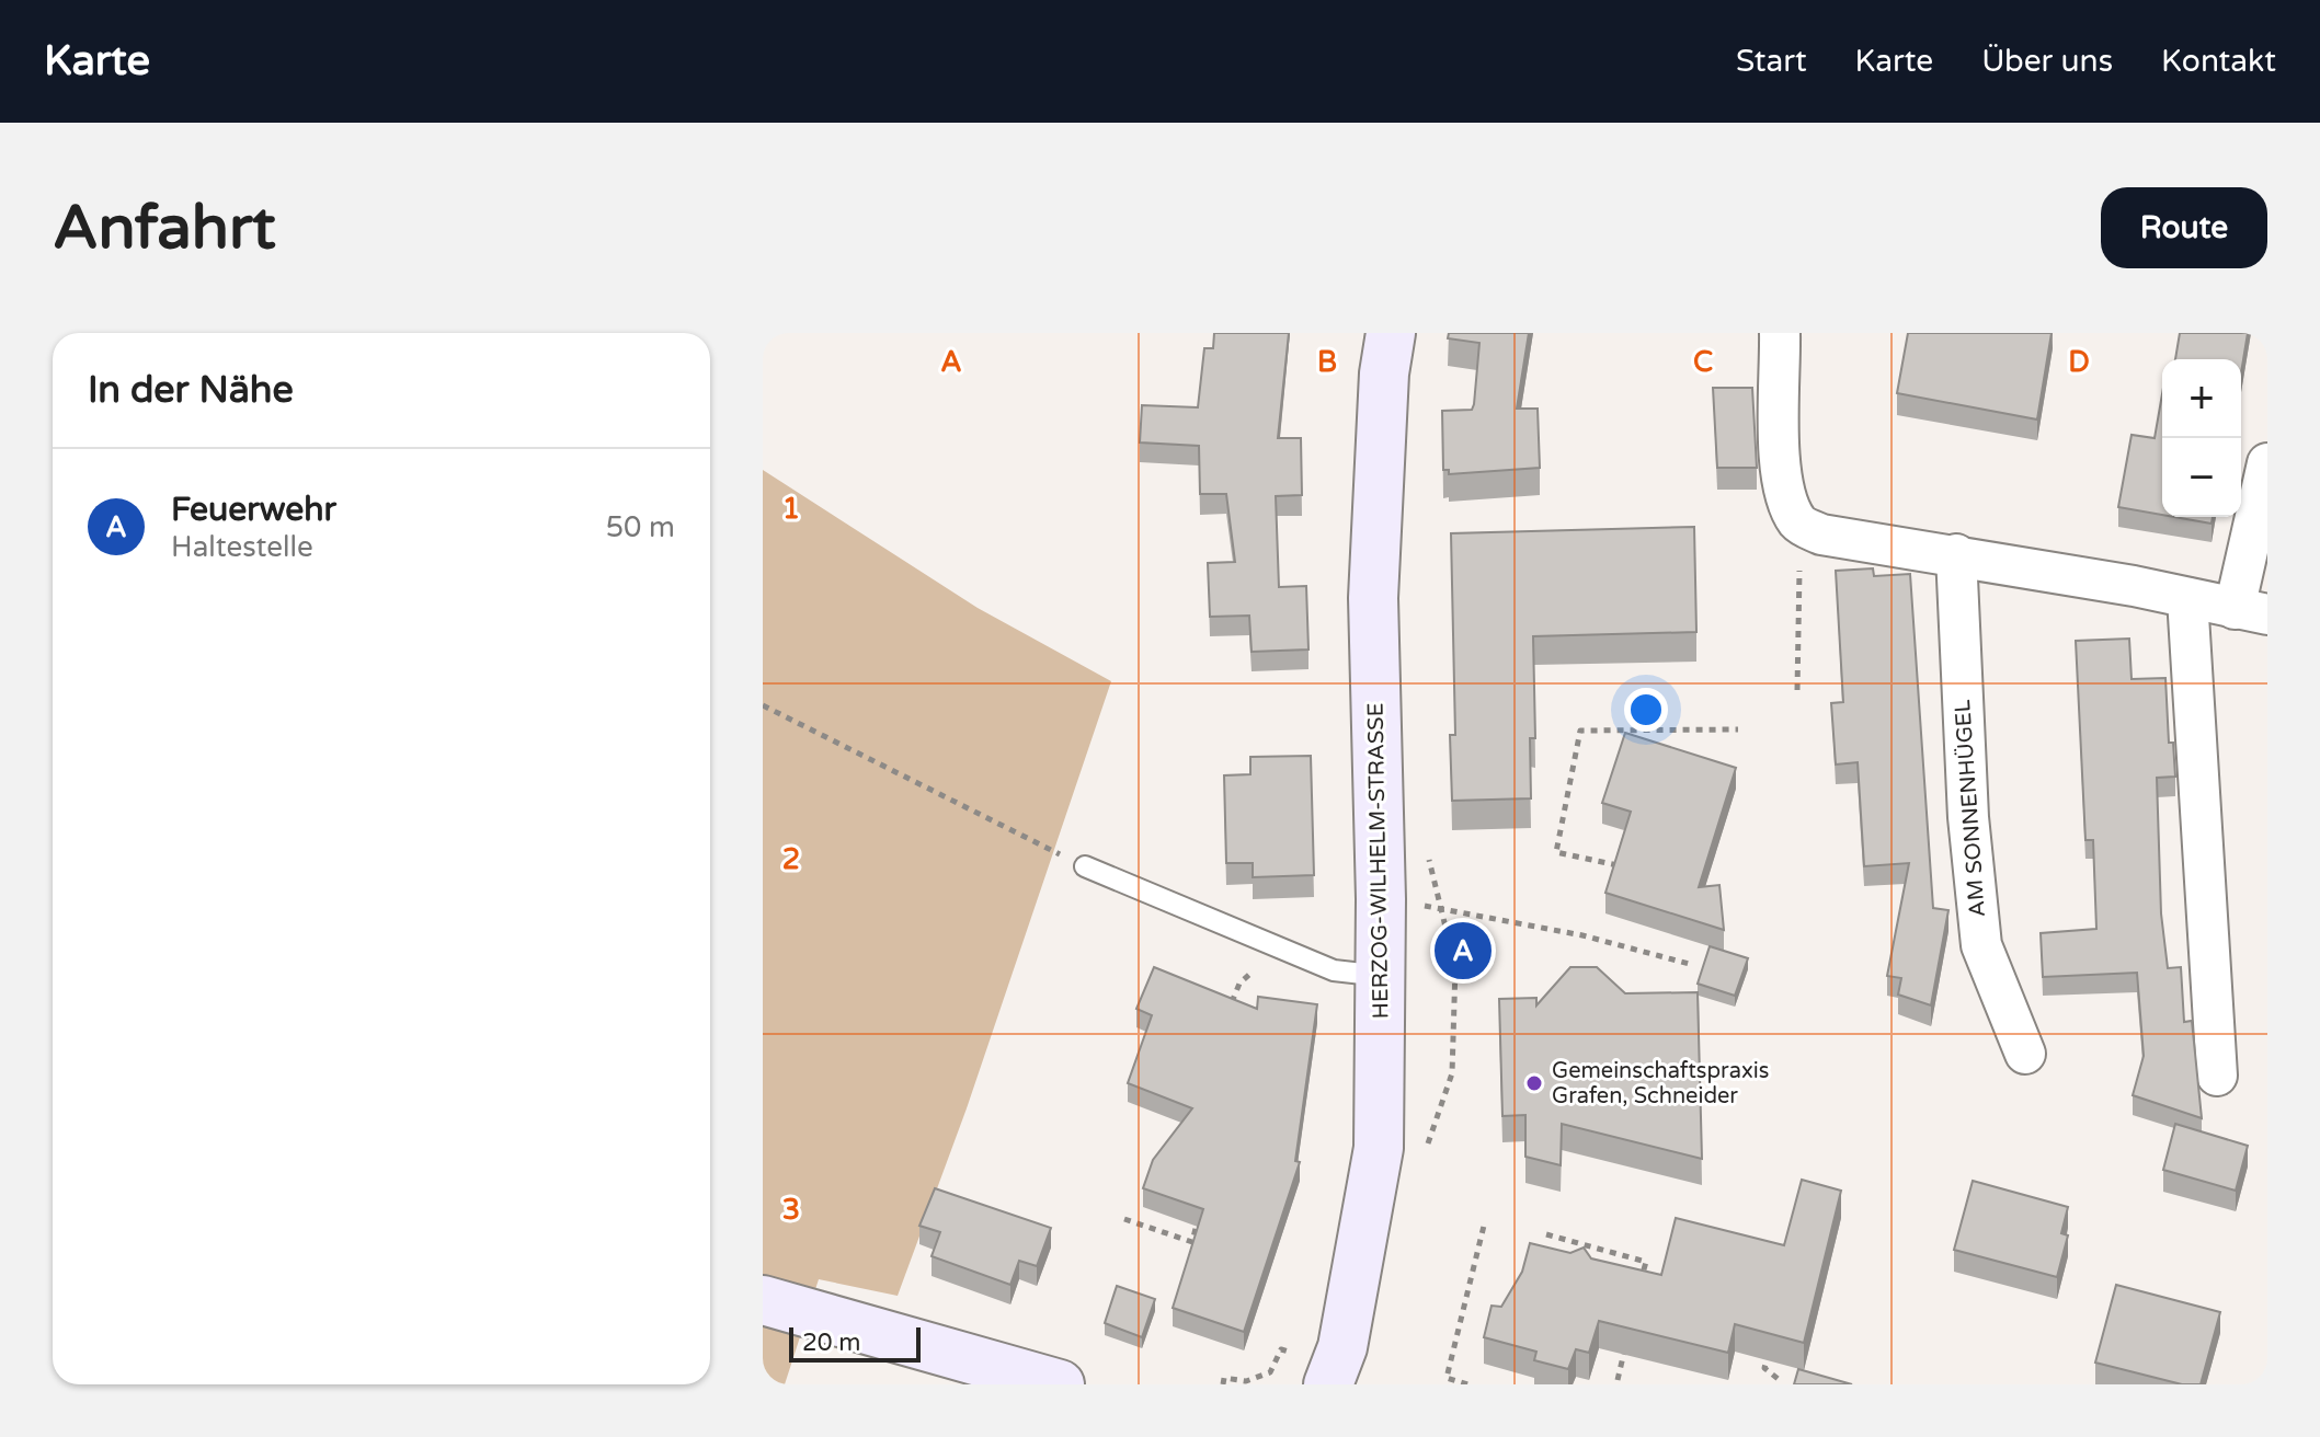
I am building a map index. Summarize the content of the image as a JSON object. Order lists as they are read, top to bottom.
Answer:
{
  "streets": {
    "main road": ["HERZOG-WILHELM-STRASSE"],
    "street": ["AM SONNENHÜGEL"]
  },
  "places": ["Gemeinschaftspraxis Grafen, Schneider"],
  "scale_bar": "20 m",
  "page": {
    "header": "Karte",
    "nav": [
      "Start",
      "Karte",
      "Über uns",
      "Kontakt"
    ],
    "buttons": "Route",
    "title": "Anfahrt",
    "heading": "In der Nähe",
    "map_buttons": ["+", "−"],
    "list": [
      {
        "mark": "A",
        "name": "Feuerwehr",
        "note": "Haltestelle",
        "value": "50 m"
      }
    ],
    "pins": "A",
    "scale": "20 m"
  },
  "grid": {
    "columns": [
      "A",
      "B",
      "C",
      "D"
    ],
    "rows": ["1", "2", "3"]
  }
}
